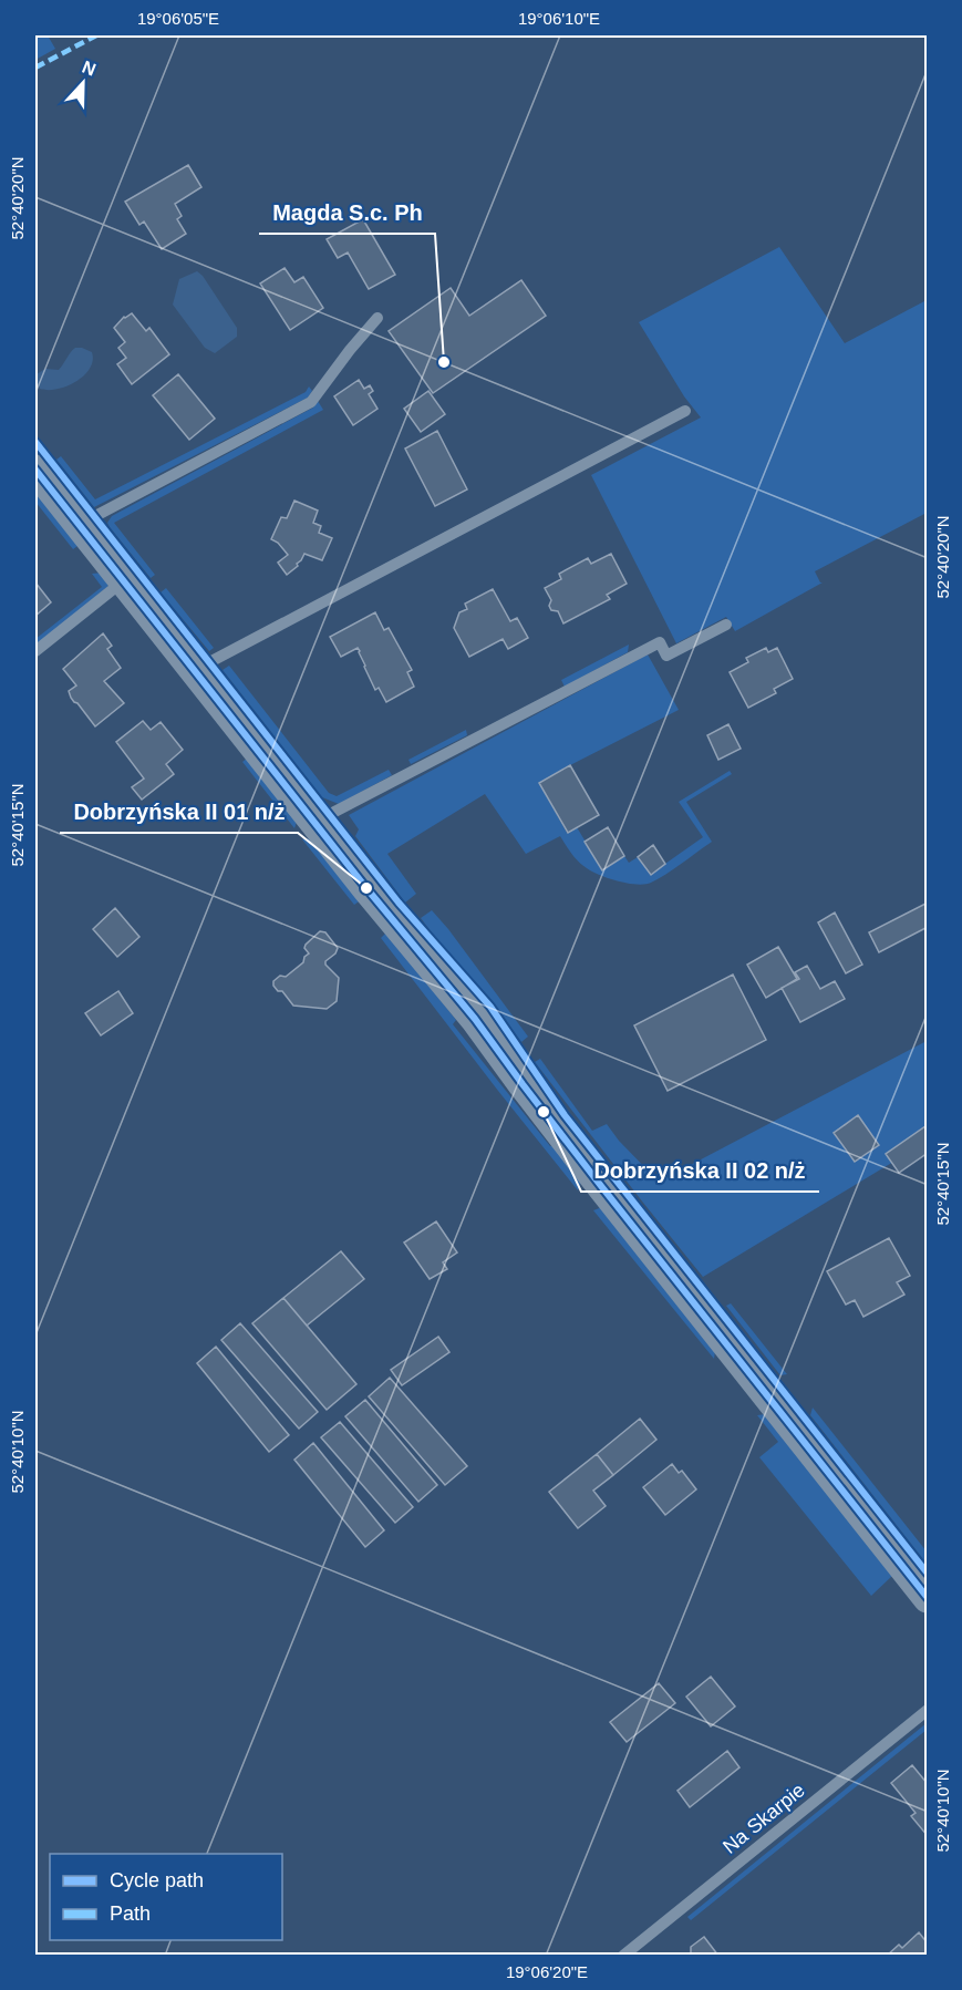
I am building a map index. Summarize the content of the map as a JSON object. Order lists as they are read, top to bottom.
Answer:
{
  "streets": {
    "lane": ["Na Skarpie"]
  },
  "places": ["Magda S.c. Ph", "Dobrzyńska II 01 n/ż", "Dobrzyńska II 02 n/ż"],
  "legend": ["Cycle path", "Path"],
  "north": "top",
  "coordinates": [
    "19°06'05\"E",
    "19°06'10\"E",
    "52°40'20\"N",
    "52°40'15\"N",
    "52°40'10\"N",
    "19°06'20\"E"
  ]
}
